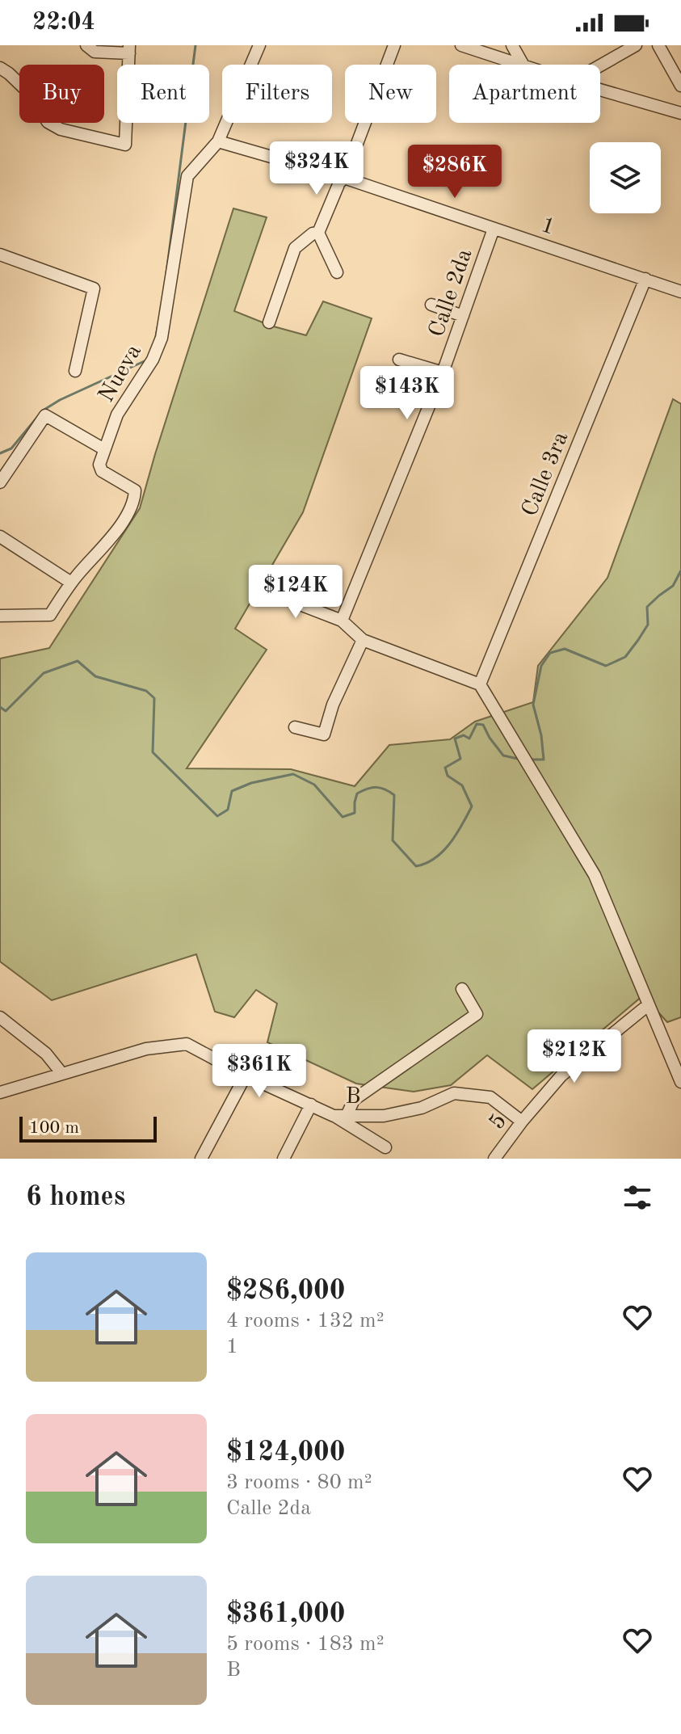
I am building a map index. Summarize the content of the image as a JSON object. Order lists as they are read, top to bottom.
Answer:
{
  "streets": {
    "street": [
      "1",
      "Calle 2da",
      "Nueva",
      "Calle 3ra",
      "B",
      "5"
    ]
  },
  "crossings": [
    ["1", "Calle 2da"],
    ["1", "Nueva"],
    ["1", "Calle 3ra"],
    ["B", "5"]
  ],
  "scale_bar": "100 m",
  "page": {
    "status": "22:04",
    "chip": [
      "Buy",
      "Rent",
      "Filters",
      "New",
      "Apartment"
    ],
    "price": [
      "$324K",
      "$286K",
      "$143K",
      "$124K",
      "$212K",
      "$361K"
    ],
    "scale": "100 m",
    "heading": "6 homes",
    "list": [
      {
        "name": "$286,000",
        "note": "4 rooms · 132 m² · 1"
      },
      {
        "name": "$124,000",
        "note": "3 rooms · 80 m² · Calle 2da"
      },
      {
        "name": "$361,000",
        "note": "5 rooms · 183 m² · B"
      }
    ]
  }
}
